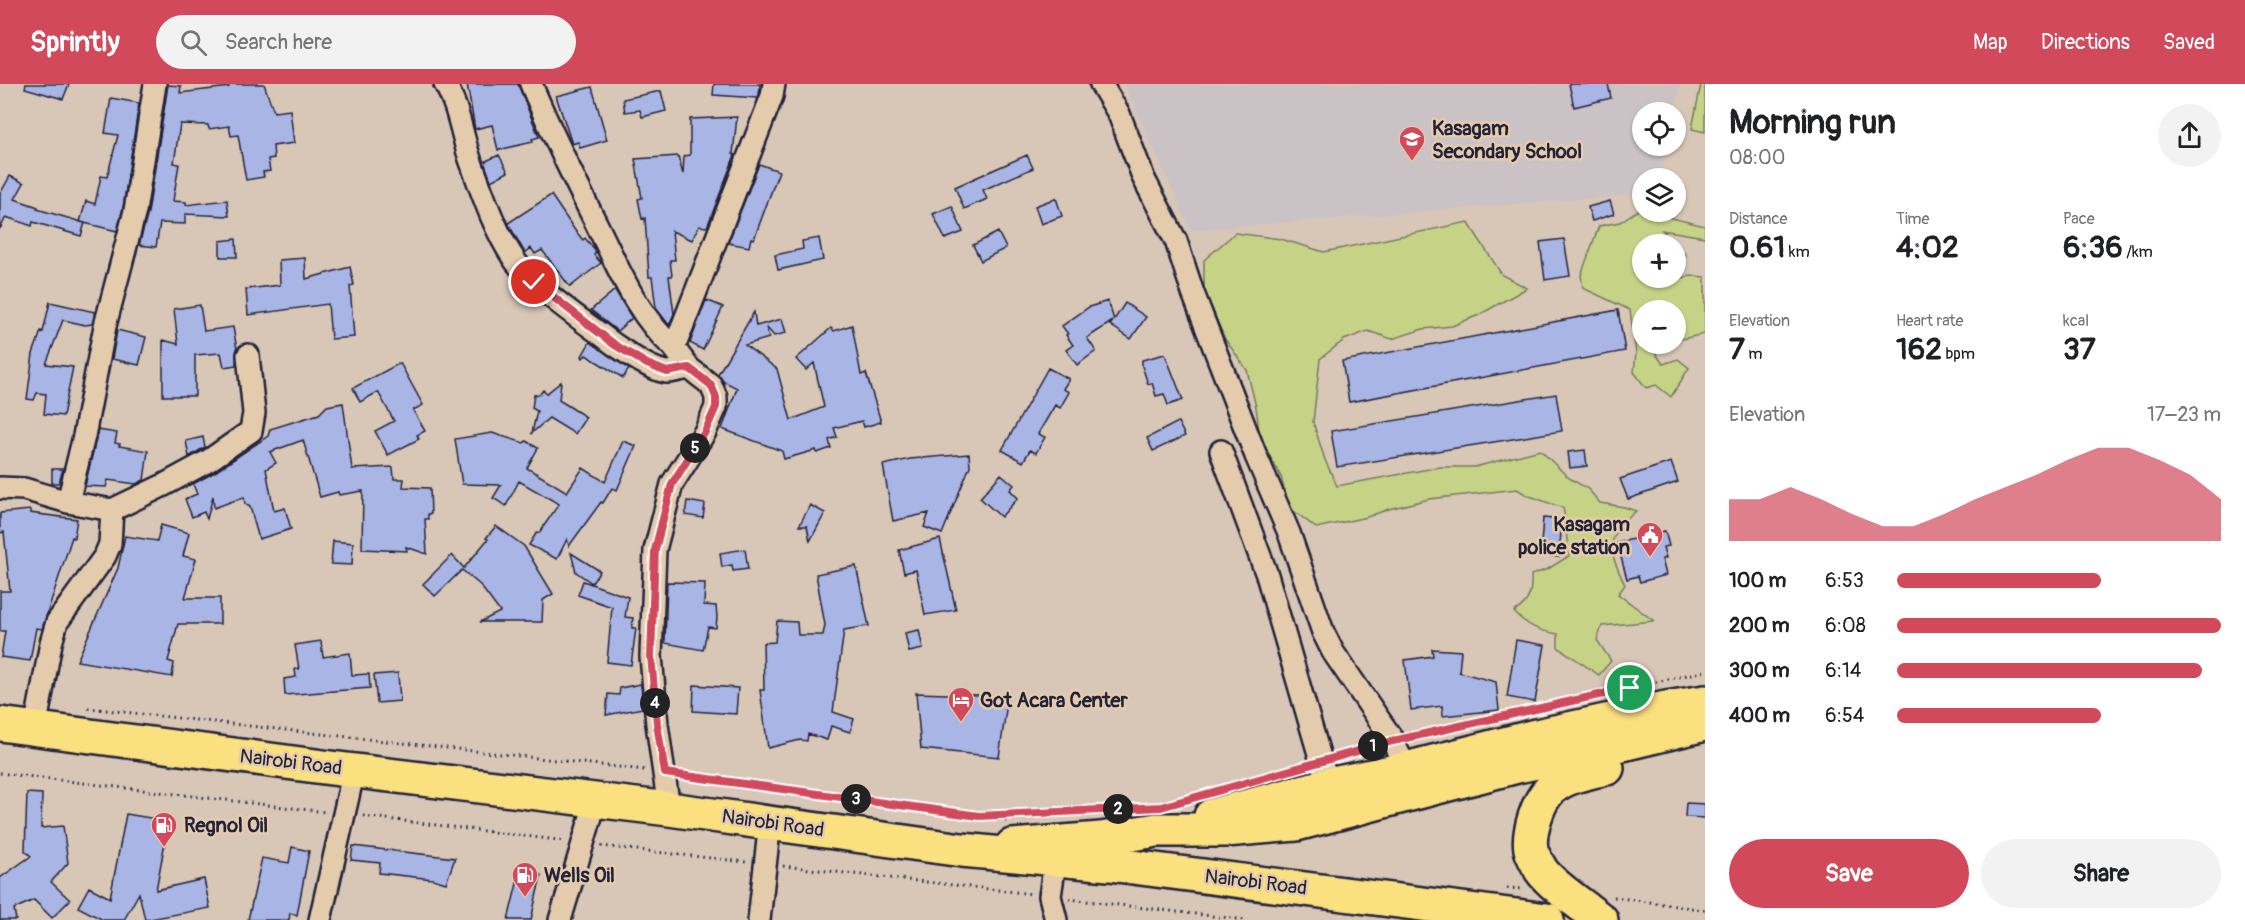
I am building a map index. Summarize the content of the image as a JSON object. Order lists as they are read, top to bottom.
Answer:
{
  "streets": {
    "main road": ["Nairobi Road"]
  },
  "places": {
    "school or university": ["Kasagam Secondary School"],
    "public building": ["Kasagam police station"],
    "hotel": ["Got Acara Center"],
    "fuel station": ["Regnol Oil", "Wells Oil"]
  },
  "page": {
    "header": "Sprintly",
    "search": "Search here",
    "nav": ["Map", "Directions", "Saved"],
    "heading": ["Morning run", "08:00"],
    "map_buttons": ["+", "−"],
    "stats": [
      ["Distance", "0.61 km"],
      ["Time", "4:02"],
      ["Pace", "6:36 /km"],
      ["Elevation", "7 m"],
      ["Heart rate", "162 bpm"],
      ["kcal", "37"]
    ],
    "chart": ["Elevation", "17–23 m"],
    "pins": [
      "5",
      "4",
      "1",
      "3",
      "2"
    ],
    "list": [
      {
        "name": "100 m",
        "note": "6:53"
      },
      {
        "name": "200 m",
        "note": "6:08"
      },
      {
        "name": "300 m",
        "note": "6:14"
      },
      {
        "name": "400 m",
        "note": "6:54"
      }
    ],
    "buttons": ["Save", "Share"]
  }
}
